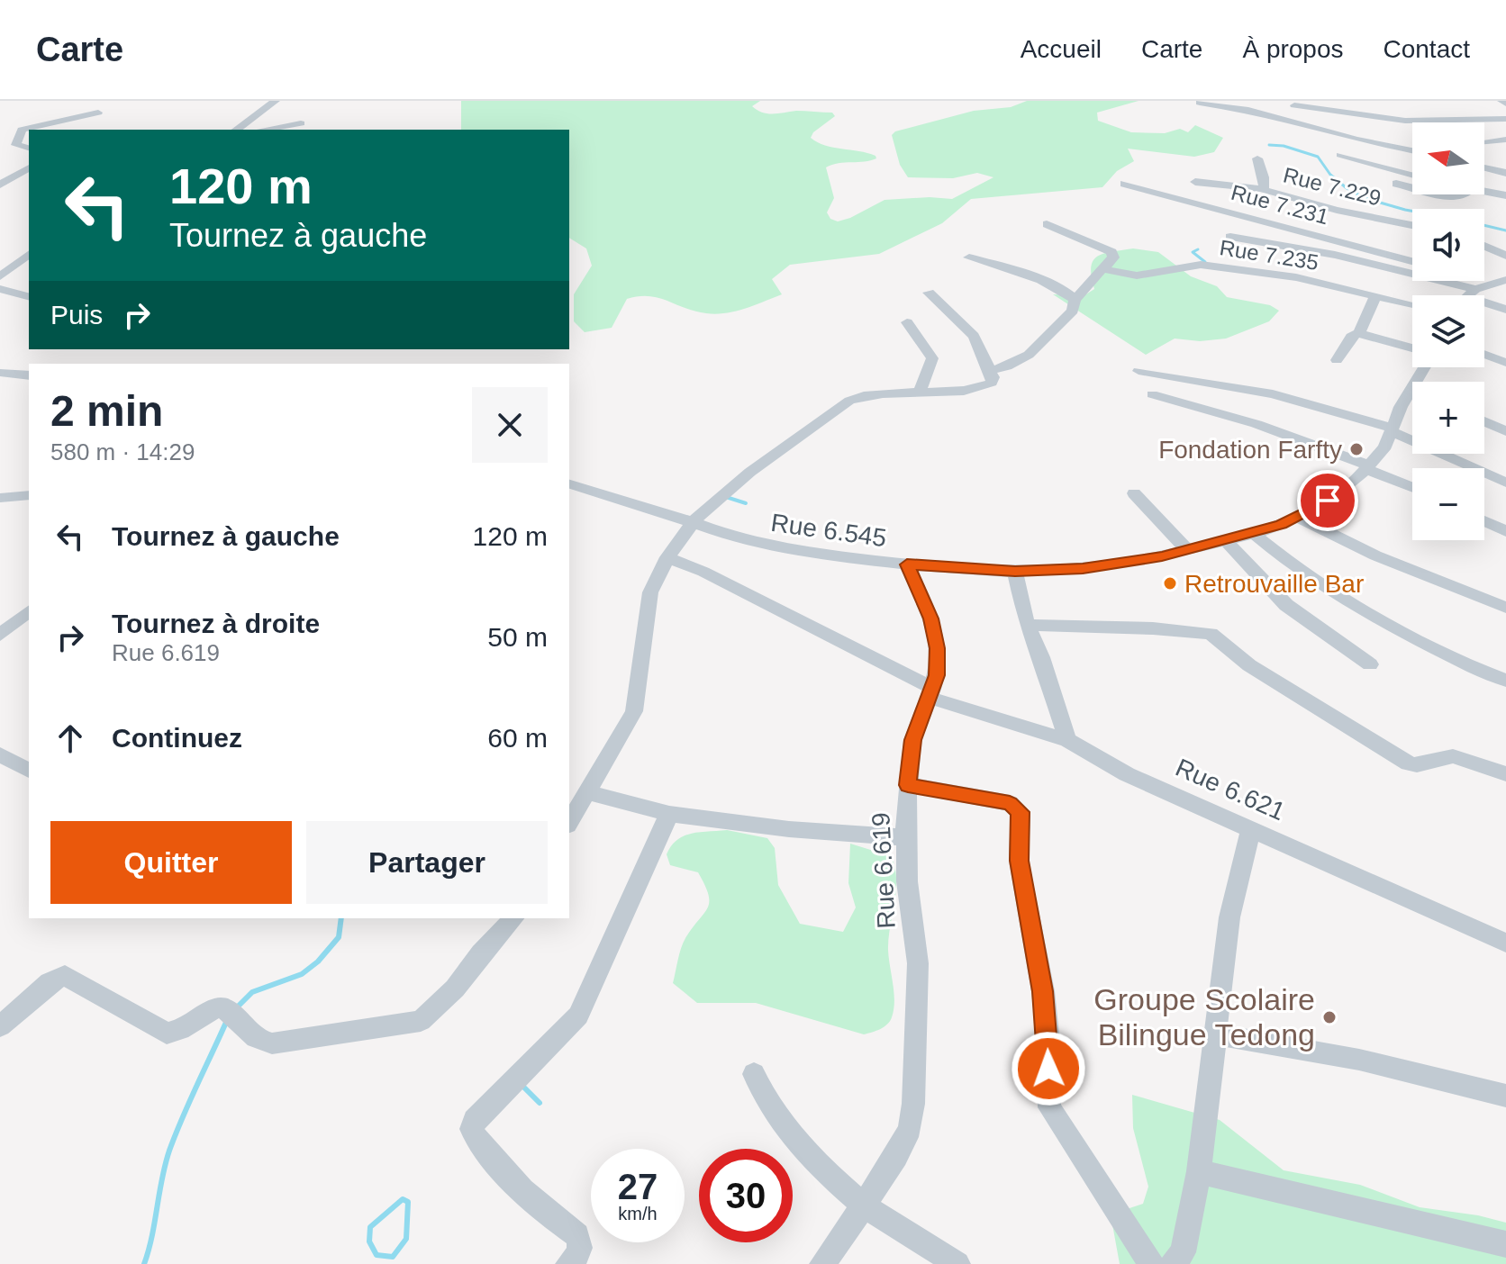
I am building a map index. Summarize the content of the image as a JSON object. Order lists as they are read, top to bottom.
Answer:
{
  "streets": {
    "street": [
      "Rue 7.229",
      "Rue 7.231",
      "Rue 7.235",
      "Rue 6.545",
      "Rue 6.621",
      "Rue 6.619"
    ]
  },
  "crossings": [
    ["Rue 6.545", "Rue 6.619"],
    ["Rue 6.621", "Rue 6.619"]
  ],
  "places": ["Fondation Farfty", "Retrouvaille Bar", "Groupe Scolaire Bilingue Tedong"],
  "north": "left",
  "page": {
    "header": "Carte",
    "nav": [
      "Accueil",
      "Carte",
      "À propos",
      "Contact"
    ],
    "map_buttons": ["+", "−"],
    "turn": ["120 m", "Tournez à gauche"],
    "then": "Puis",
    "heading": ["2 min", "580 m · 14:29"],
    "list": [
      {
        "name": "Tournez à gauche",
        "value": "120 m"
      },
      {
        "name": "Tournez à droite",
        "note": "Rue 6.619",
        "value": "50 m"
      },
      {
        "name": "Continuez",
        "value": "60 m"
      }
    ],
    "buttons": ["Quitter", "Partager"],
    "speed": "27 km/h",
    "limit": "30"
  }
}
